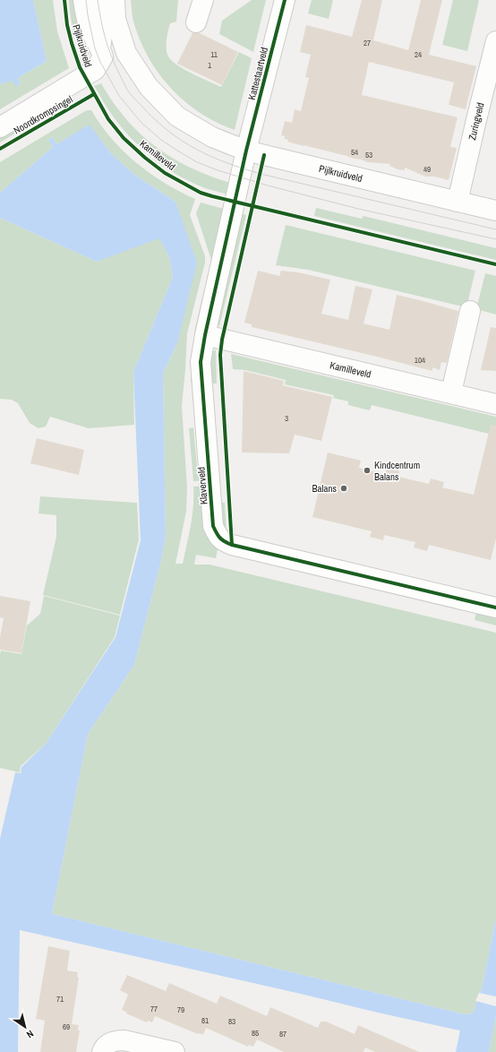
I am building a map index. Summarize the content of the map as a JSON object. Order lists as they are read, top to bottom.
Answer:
{
  "streets": {
    "street": [
      "Pijlkruidveld",
      "Kattestaartveld",
      "Noordkrompsingel",
      "Zuringveld",
      "Kamilleveld",
      "Klaverveld"
    ]
  },
  "crossings": [
    ["Pijlkruidveld", "Kattestaartveld"],
    ["Pijlkruidveld", "Noordkrompsingel"],
    ["Pijlkruidveld", "Zuringveld"],
    ["Pijlkruidveld", "Klaverveld"],
    ["Kattestaartveld", "Klaverveld"],
    ["Kamilleveld", "Klaverveld"]
  ],
  "places": ["Kindcentrum Balans", "Balans"],
  "house_numbers": [
    "27",
    "11",
    "24",
    "1",
    "54",
    "53",
    "49",
    "104",
    "3",
    "71",
    "77",
    "79",
    "81",
    "83",
    "69",
    "85",
    "87"
  ],
  "north": "bottom right"
}
